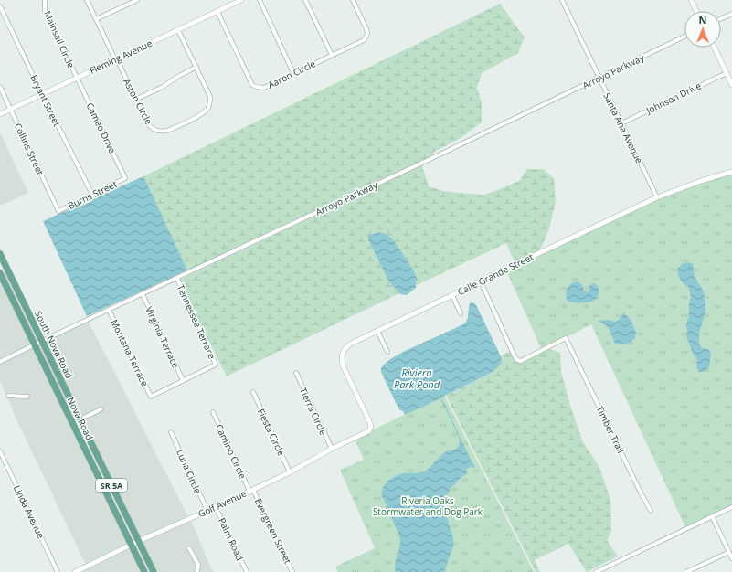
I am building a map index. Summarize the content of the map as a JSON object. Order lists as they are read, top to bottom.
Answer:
{
  "streets": {
    "main road": ["South Nova Road", "Nova Road", "SR 5A"],
    "street": [
      "Mainsail Circle",
      "Fleming Avenue",
      "Arroyo Parkway",
      "Aaron Circle",
      "Johnson Drive",
      "Bryant Street",
      "Aston Circle",
      "Cameo Drive",
      "Santa Ana Avenue",
      "Collins Street",
      "Burns Street",
      "Calle Grande Street",
      "Tennessee Terrace",
      "Virginia Terrace",
      "Montana Terrace",
      "Tierra Circle",
      "Timber Trail",
      "Fiesta Circle",
      "Camino Circle",
      "Luna Circle",
      "Golf Avenue",
      "Linda Avenue",
      "Evergreen Street",
      "Palm Road"
    ]
  },
  "crossings": [
    ["Mainsail Circle", "Fleming Avenue"],
    ["Mainsail Circle", "Cameo Drive"],
    ["Fleming Avenue", "Aaron Circle"],
    ["Fleming Avenue", "Bryant Street"],
    ["Fleming Avenue", "Aston Circle"],
    ["Fleming Avenue", "Cameo Drive"],
    ["Fleming Avenue", "Collins Street"],
    ["Arroyo Parkway", "Santa Ana Avenue"],
    ["Arroyo Parkway", "Tennessee Terrace"],
    ["Arroyo Parkway", "Virginia Terrace"],
    ["Arroyo Parkway", "South Nova Road"],
    ["Arroyo Parkway", "Montana Terrace"],
    ["Arroyo Parkway", "Nova Road"],
    ["Johnson Drive", "Santa Ana Avenue"],
    ["Bryant Street", "Burns Street"],
    ["Cameo Drive", "Burns Street"],
    ["Santa Ana Avenue", "Calle Grande Street"],
    ["Collins Street", "Burns Street"],
    ["Calle Grande Street", "Timber Trail"],
    ["Calle Grande Street", "Golf Avenue"],
    ["Tennessee Terrace", "Virginia Terrace"],
    ["Tennessee Terrace", "Montana Terrace"],
    ["Virginia Terrace", "Montana Terrace"],
    ["South Nova Road", "SR 5A"],
    ["South Nova Road", "Golf Avenue"],
    ["Tierra Circle", "Golf Avenue"],
    ["Nova Road", "Golf Avenue"],
    ["Fiesta Circle", "Golf Avenue"],
    ["Camino Circle", "Golf Avenue"],
    ["Camino Circle", "Evergreen Street"],
    ["Luna Circle", "Golf Avenue"],
    ["SR 5A", "Golf Avenue"],
    ["Golf Avenue", "Evergreen Street"],
    ["Golf Avenue", "Palm Road"]
  ],
  "water": ["Riviera Park Pond"],
  "parks": ["Riveria Oaks Stormwater and Dog Park"],
  "north": "top"
}
